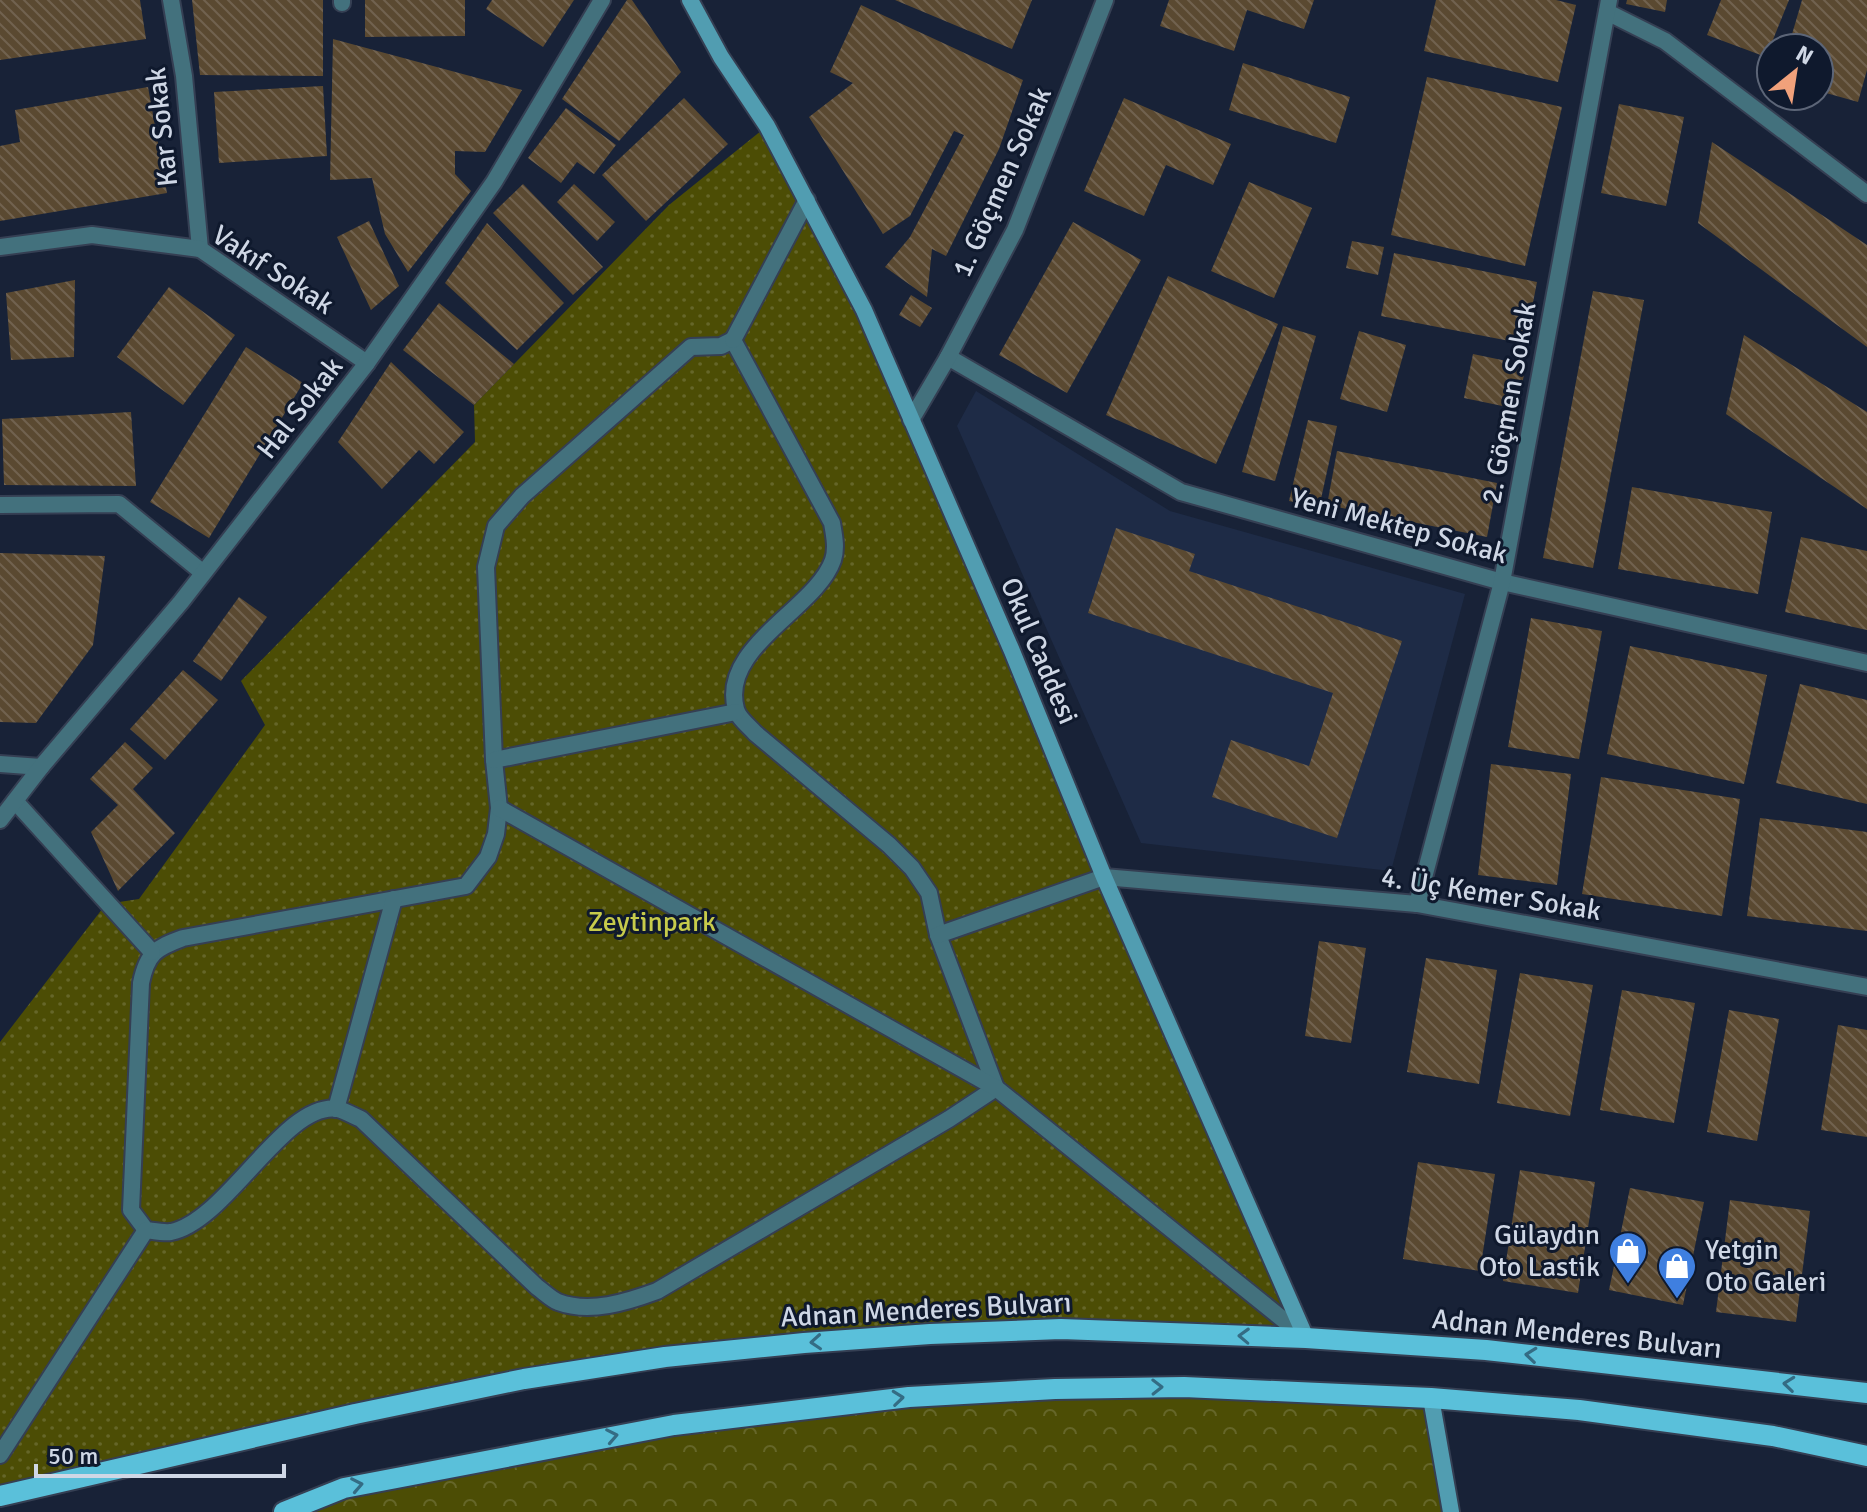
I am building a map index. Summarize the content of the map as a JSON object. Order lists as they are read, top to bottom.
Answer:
{
  "streets": {
    "main road": ["Adnan Menderes Bulvarı"],
    "street": [
      "Kar Sokak",
      "1. Göçmen Sokak",
      "Vakıf Sokak",
      "2. Göçmen Sokak",
      "Hal Sokak",
      "Yeni Mektep Sokak",
      "Okul Caddesi",
      "4. Üç Kemer Sokak"
    ]
  },
  "crossings": [
    ["Kar Sokak", "Vakıf Sokak"],
    ["1. Göçmen Sokak", "Yeni Mektep Sokak"],
    ["1. Göçmen Sokak", "Okul Caddesi"],
    ["Vakıf Sokak", "Hal Sokak"],
    ["2. Göçmen Sokak", "Yeni Mektep Sokak"],
    ["2. Göçmen Sokak", "4. Üç Kemer Sokak"],
    ["Okul Caddesi", "4. Üç Kemer Sokak"],
    ["Okul Caddesi", "Adnan Menderes Bulvarı"]
  ],
  "parks": ["Zeytinpark"],
  "places": {
    "shop": ["Gülaydın Oto Lastik", "Yetgin Oto Galeri"]
  },
  "scale_bar": "50 m",
  "north": "top right"
}
